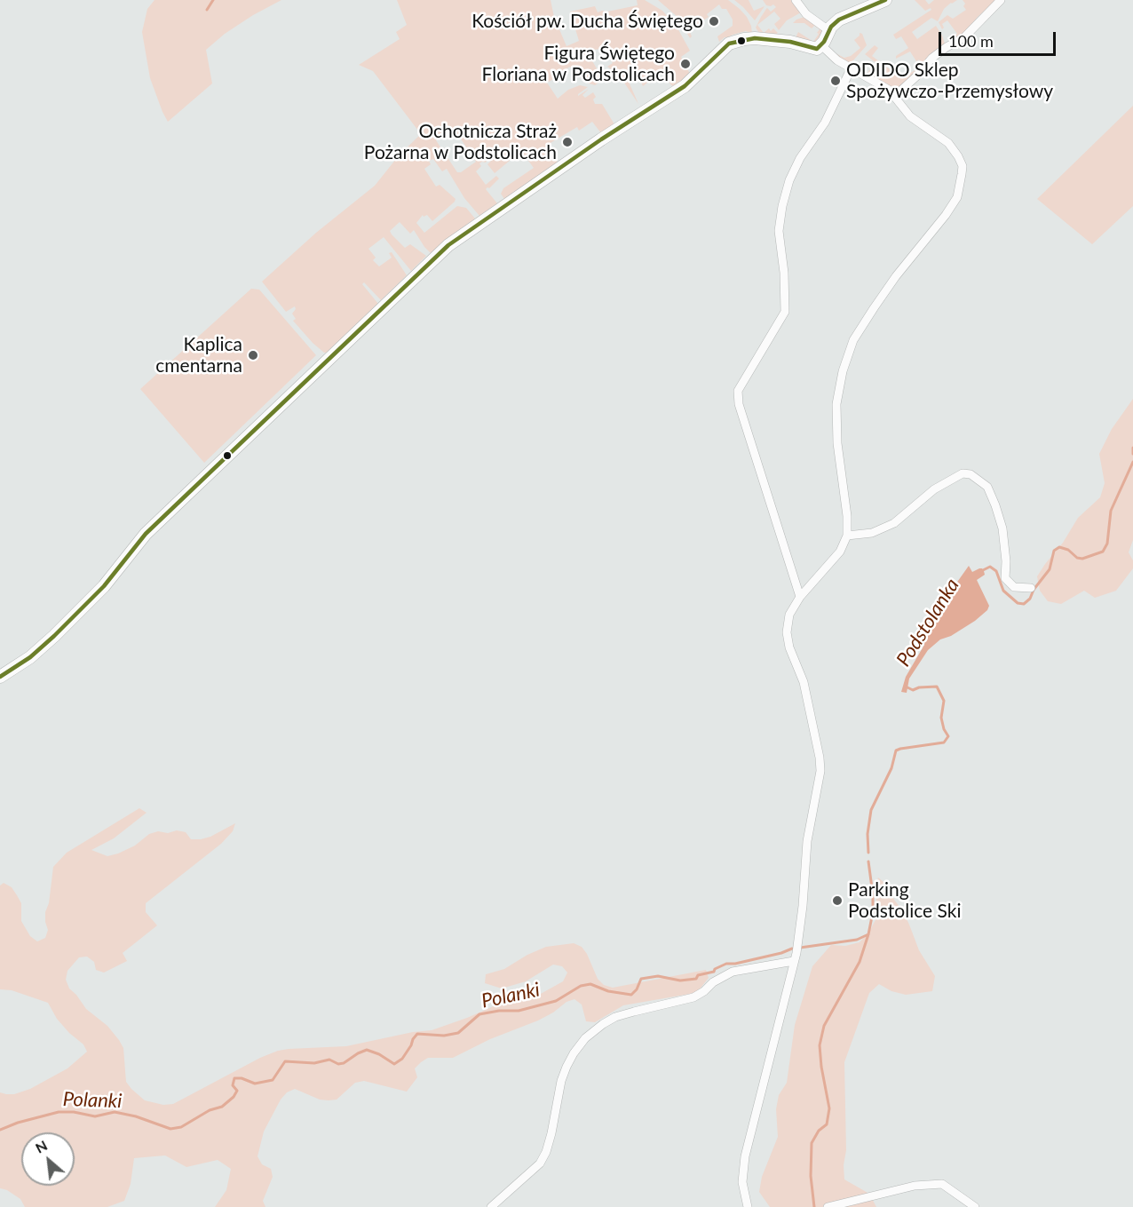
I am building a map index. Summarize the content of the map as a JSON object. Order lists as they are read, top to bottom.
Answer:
{
  "water": ["Podstolanka", "Polanki"],
  "places": [
    "Kościół pw. Ducha Świętego",
    "Figura Świętego Floriana w Podstolicach",
    "ODIDO Sklep Spożywczo-Przemysłowy",
    "Ochotnicza Straż Pożarna w Podstolicach",
    "Kaplica cmentarna",
    "Parking Podstolice Ski"
  ],
  "scale_bar": "100 m",
  "north": "top left"
}
